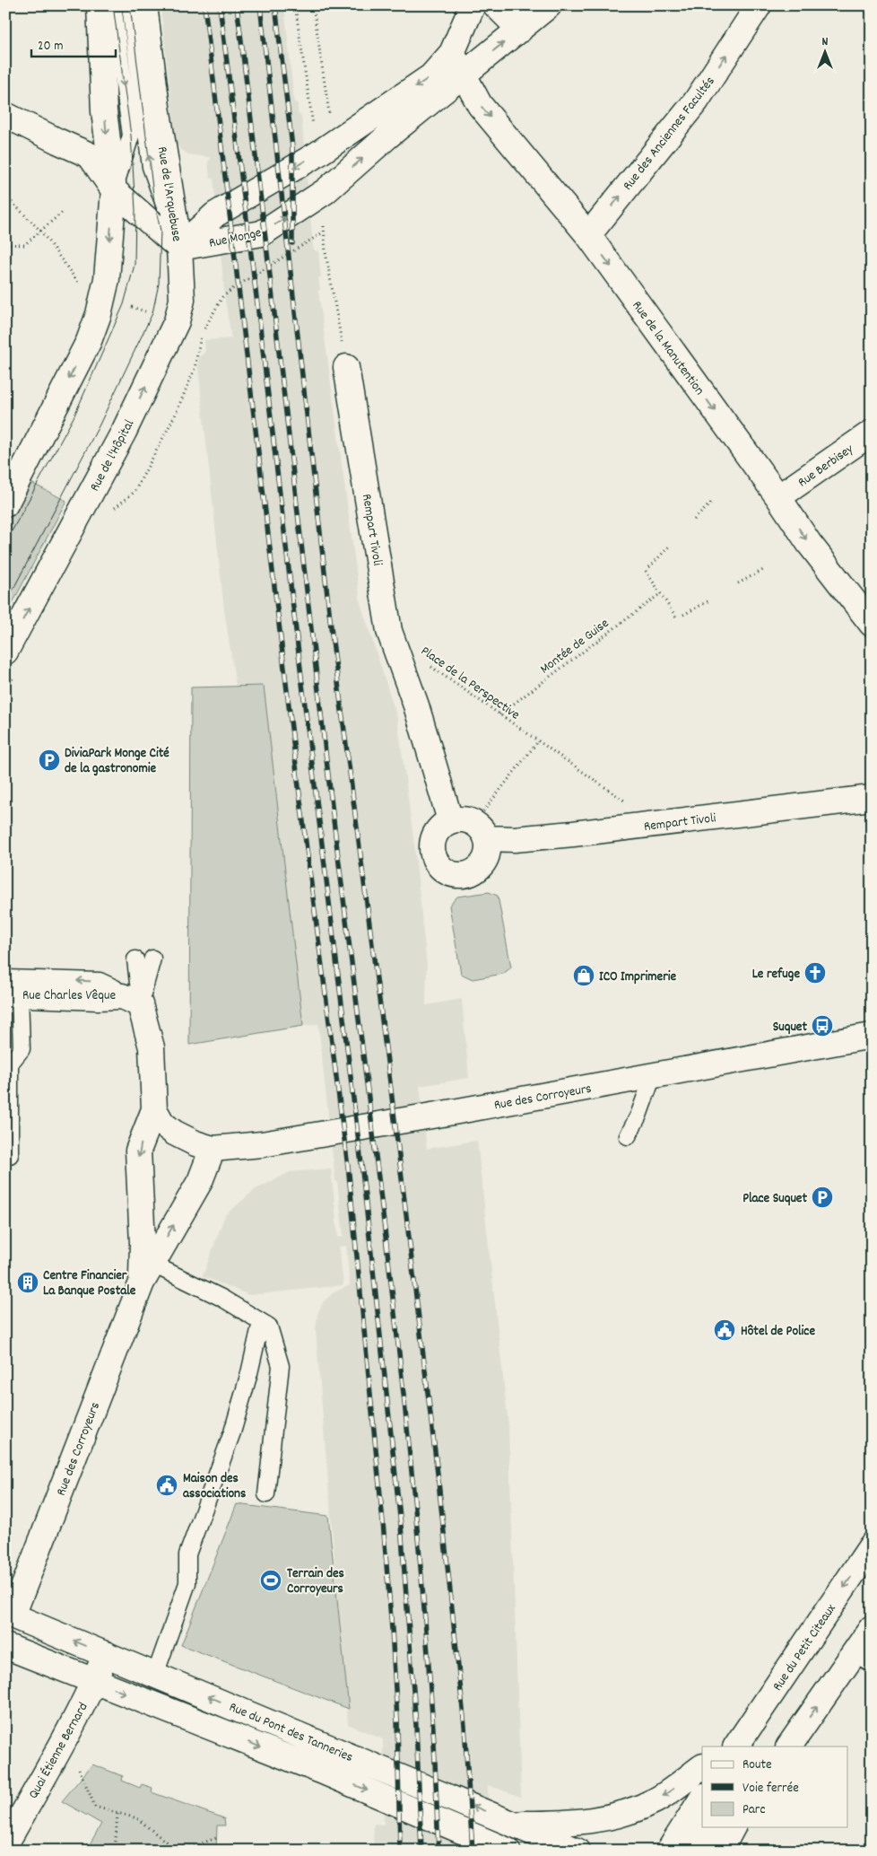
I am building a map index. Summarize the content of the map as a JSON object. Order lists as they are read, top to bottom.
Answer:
{
  "streets": {
    "street": [
      "Rue des Anciennes Facultés",
      "Rue de l'Arquebuse",
      "Rue Monge",
      "Rue de la Manutention",
      "Rue de l'Hôpital",
      "Rue Berbisey",
      "Rempart Tivoli",
      "Rue Charles Vêque",
      "Rue des Corroyeurs",
      "Rue du Petit Citeaux",
      "Rue du Pont des Tanneries",
      "Quai Étienne Bernard"
    ],
    "path": ["Montée de Guise", "Place de la Perspective"]
  },
  "crossings": [
    ["Rue des Anciennes Facultés", "Rue de la Manutention"],
    ["Rue de l'Arquebuse", "Rue Monge"],
    ["Rue de l'Arquebuse", "Rue de l'Hôpital"],
    ["Rue Monge", "Rue de la Manutention"],
    ["Rue Monge", "Rue de l'Hôpital"],
    ["Rue de la Manutention", "Rue Berbisey"],
    ["Rempart Tivoli", "Place de la Perspective"],
    ["Montée de Guise", "Place de la Perspective"],
    ["Rue Charles Vêque", "Rue des Corroyeurs"],
    ["Rue des Corroyeurs", "Rue du Pont des Tanneries"],
    ["Rue du Pont des Tanneries", "Quai Étienne Bernard"]
  ],
  "one_way": ["Rue des Anciennes Facultés", "Rue de la Manutention"],
  "places": {
    "parking": ["DiviaPark Monge Cité de la gastronomie", "Place Suquet"],
    "church": ["Le refuge"],
    "shop": ["ICO Imprimerie"],
    "bus stop": ["Suquet"],
    "building": ["Centre Financier La Banque Postale"],
    "public building": ["Hôtel de Police", "Maison des associations"],
    "sports": ["Terrain des Corroyeurs"]
  },
  "legend": ["Route", "Voie ferrée", "Parc"],
  "scale_bar": "20 m",
  "north": "top"
}
